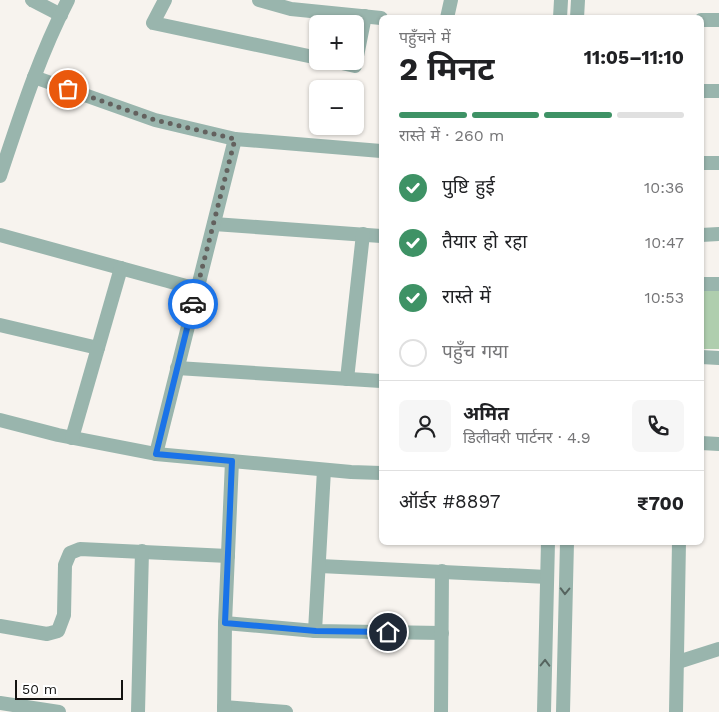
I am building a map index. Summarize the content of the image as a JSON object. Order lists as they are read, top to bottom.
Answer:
{
  "scale_bar": "50 m",
  "page": {
    "map_buttons": ["+", "−"],
    "heading": ["2 मिनट", "पहुँचने में", "11:05–11:10"],
    "panel": [
      "अमित",
      "डिलीवरी पार्टनर · 4.9",
      "ऑर्डर #8897",
      "₹700"
    ],
    "bar": "रास्ते में · 260 m",
    "list": [
      ["पुष्टि हुई", "10:36"],
      ["तैयार हो रहा", "10:47"],
      ["रास्ते में", "10:53"],
      "पहुँच गया"
    ],
    "scale": "50 m"
  }
}
